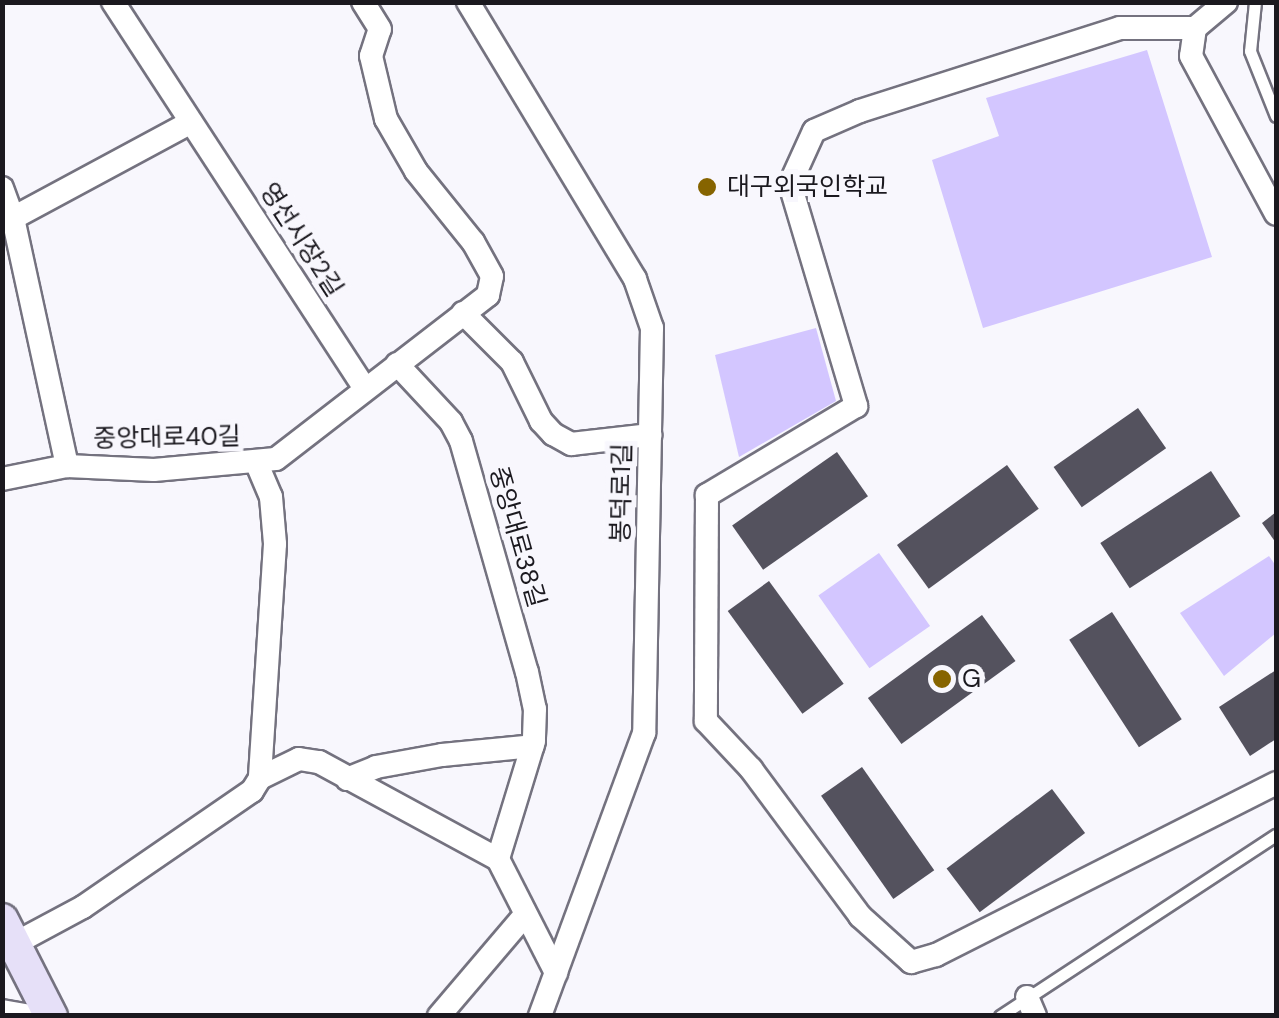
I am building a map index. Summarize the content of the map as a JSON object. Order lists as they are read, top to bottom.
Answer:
{
  "streets": {
    "street": [
      "영선시장2길",
      "중앙대로40길",
      "봉덕로1길",
      "중앙대로38길"
    ]
  },
  "crossings": [
    ["영선시장2길", "중앙대로40길"],
    ["중앙대로40길", "중앙대로38길"]
  ],
  "places": ["대구외국인학교", "G"]
}
